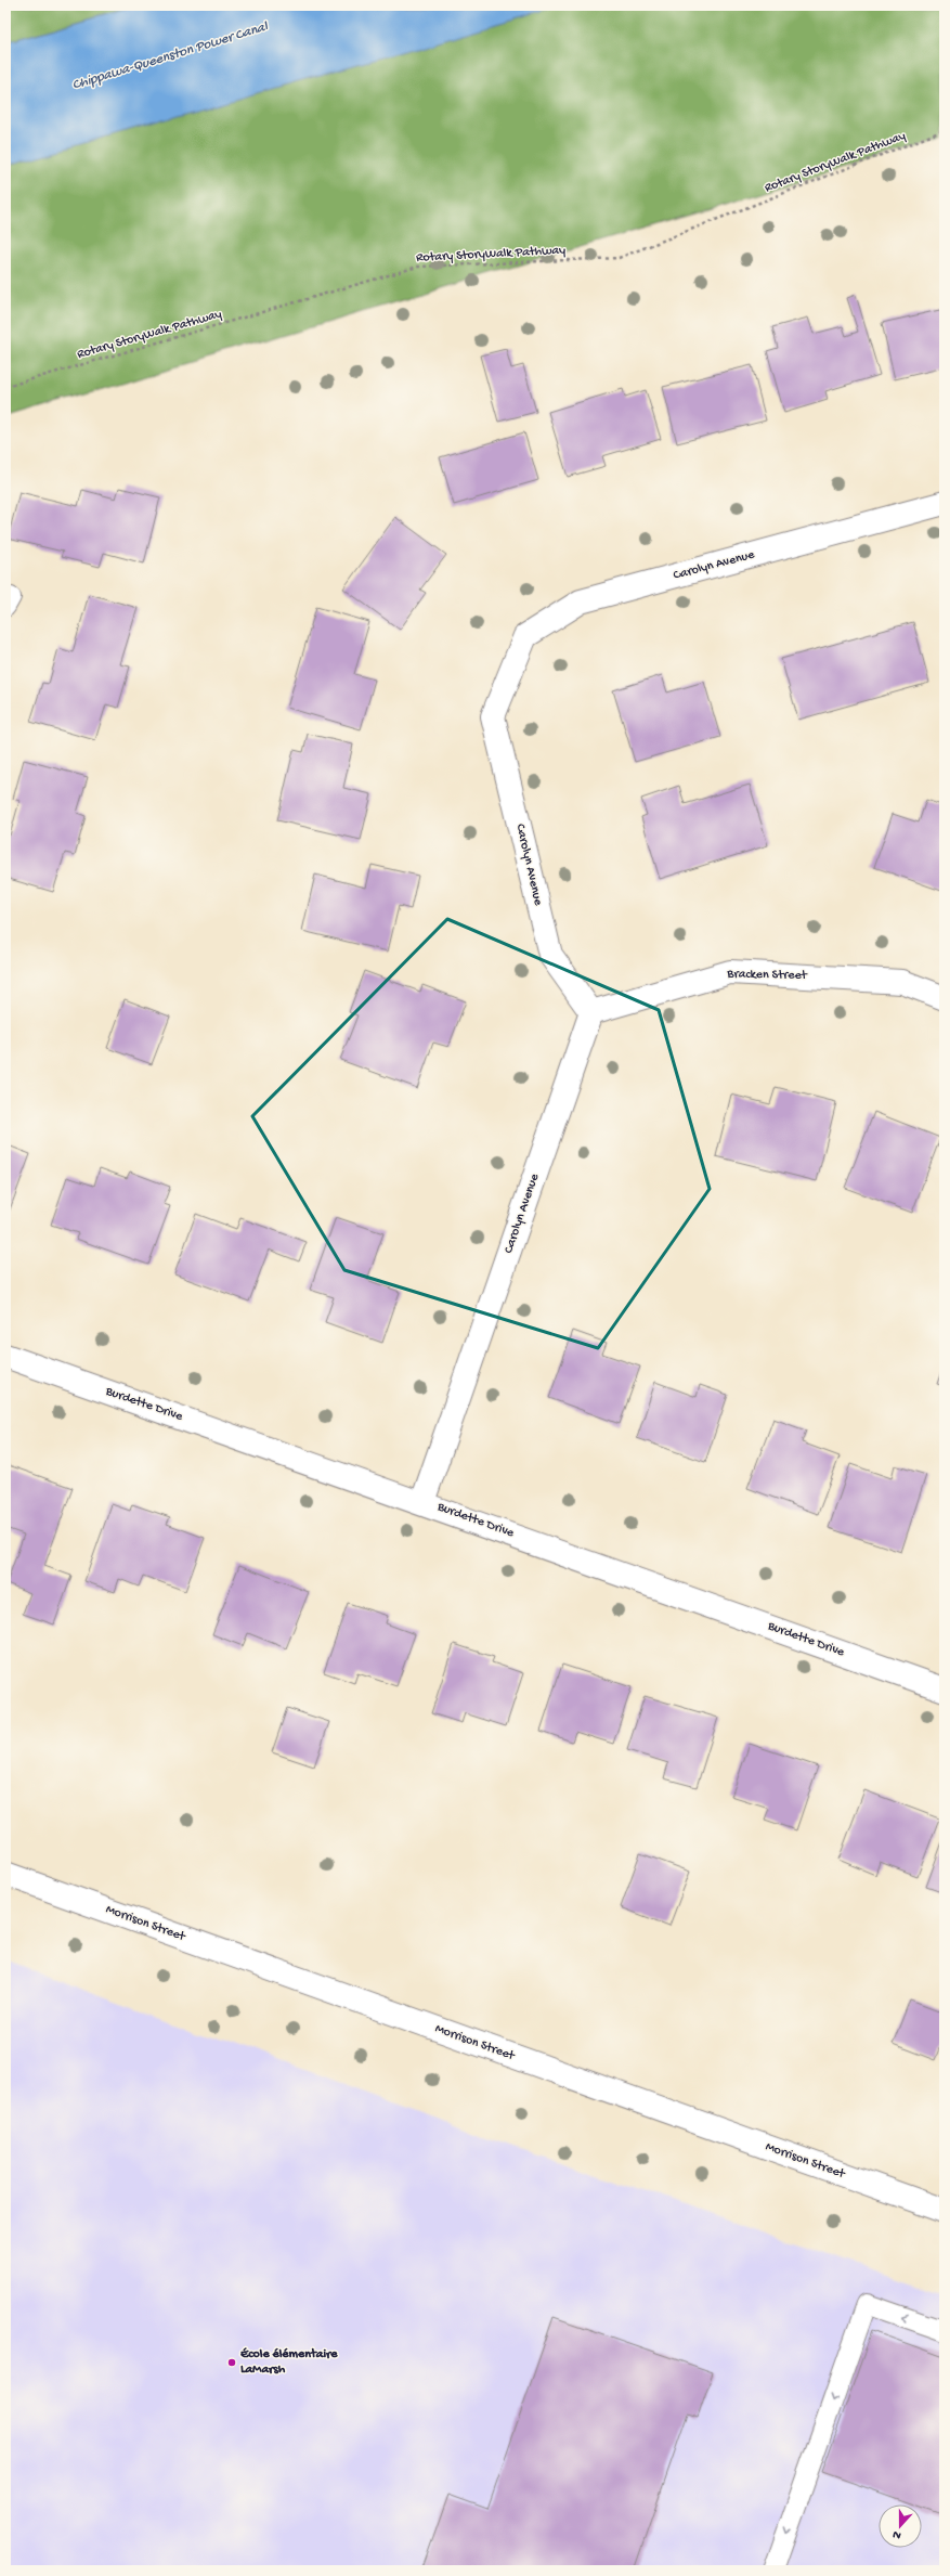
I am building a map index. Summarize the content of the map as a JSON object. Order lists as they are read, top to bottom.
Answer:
{
  "streets": {
    "street": [
      "Carolyn Avenue",
      "Bracken Street",
      "Burdette Drive",
      "Morrison Street"
    ],
    "path": ["Rotary StoryWalk Pathway"]
  },
  "crossings": [
    ["Carolyn Avenue", "Bracken Street"],
    ["Carolyn Avenue", "Burdette Drive"]
  ],
  "water": ["Chippawa-Queenston Power Canal"],
  "places": ["École élémentaire LaMarsh"],
  "north": "bottom"
}
